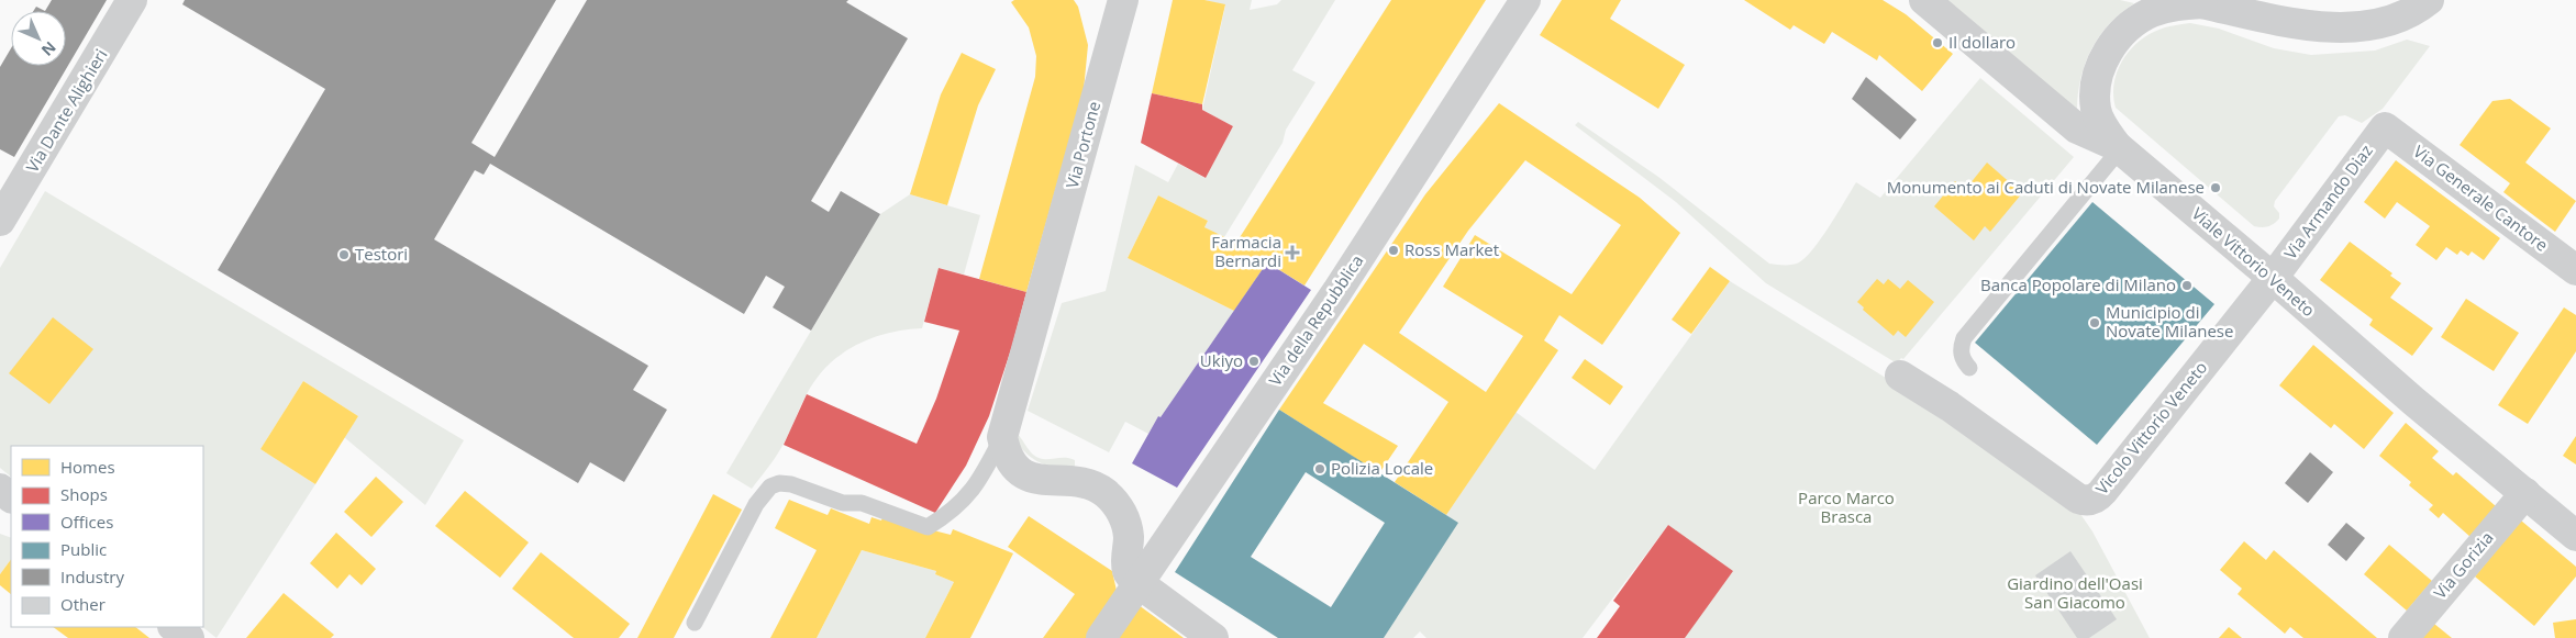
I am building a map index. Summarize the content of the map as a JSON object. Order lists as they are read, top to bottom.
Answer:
{
  "streets": {
    "street": [
      "Via Dante Alighieri",
      "Via Portone",
      "Via Generale Cantore",
      "Via Armando Diaz",
      "Viale Vittorio Veneto",
      "Via della Repubblica",
      "Vicolo Vittorio Veneto",
      "Via Gorizia"
    ]
  },
  "crossings": [
    ["Via Generale Cantore", "Via Armando Diaz"],
    ["Via Armando Diaz", "Viale Vittorio Veneto"],
    ["Via Armando Diaz", "Vicolo Vittorio Veneto"],
    ["Viale Vittorio Veneto", "Vicolo Vittorio Veneto"],
    ["Viale Vittorio Veneto", "Via Gorizia"]
  ],
  "parks": ["Parco Marco Brasca", "Giardino dell'Oasi San Giacomo"],
  "places": {
    "other": [
      "Il dollaro",
      "Monumento ai Caduti di Novate Milanese",
      "Ross Market",
      "Testori",
      "Banca Popolare di Milano",
      "Municipio di Novate Milanese",
      "Ukiyo",
      "Polizia Locale"
    ],
    "health": ["Farmacia Bernardi"]
  },
  "legend": [
    "Homes",
    "Shops",
    "Offices",
    "Public",
    "Industry",
    "Other"
  ],
  "north": "bottom right"
}
